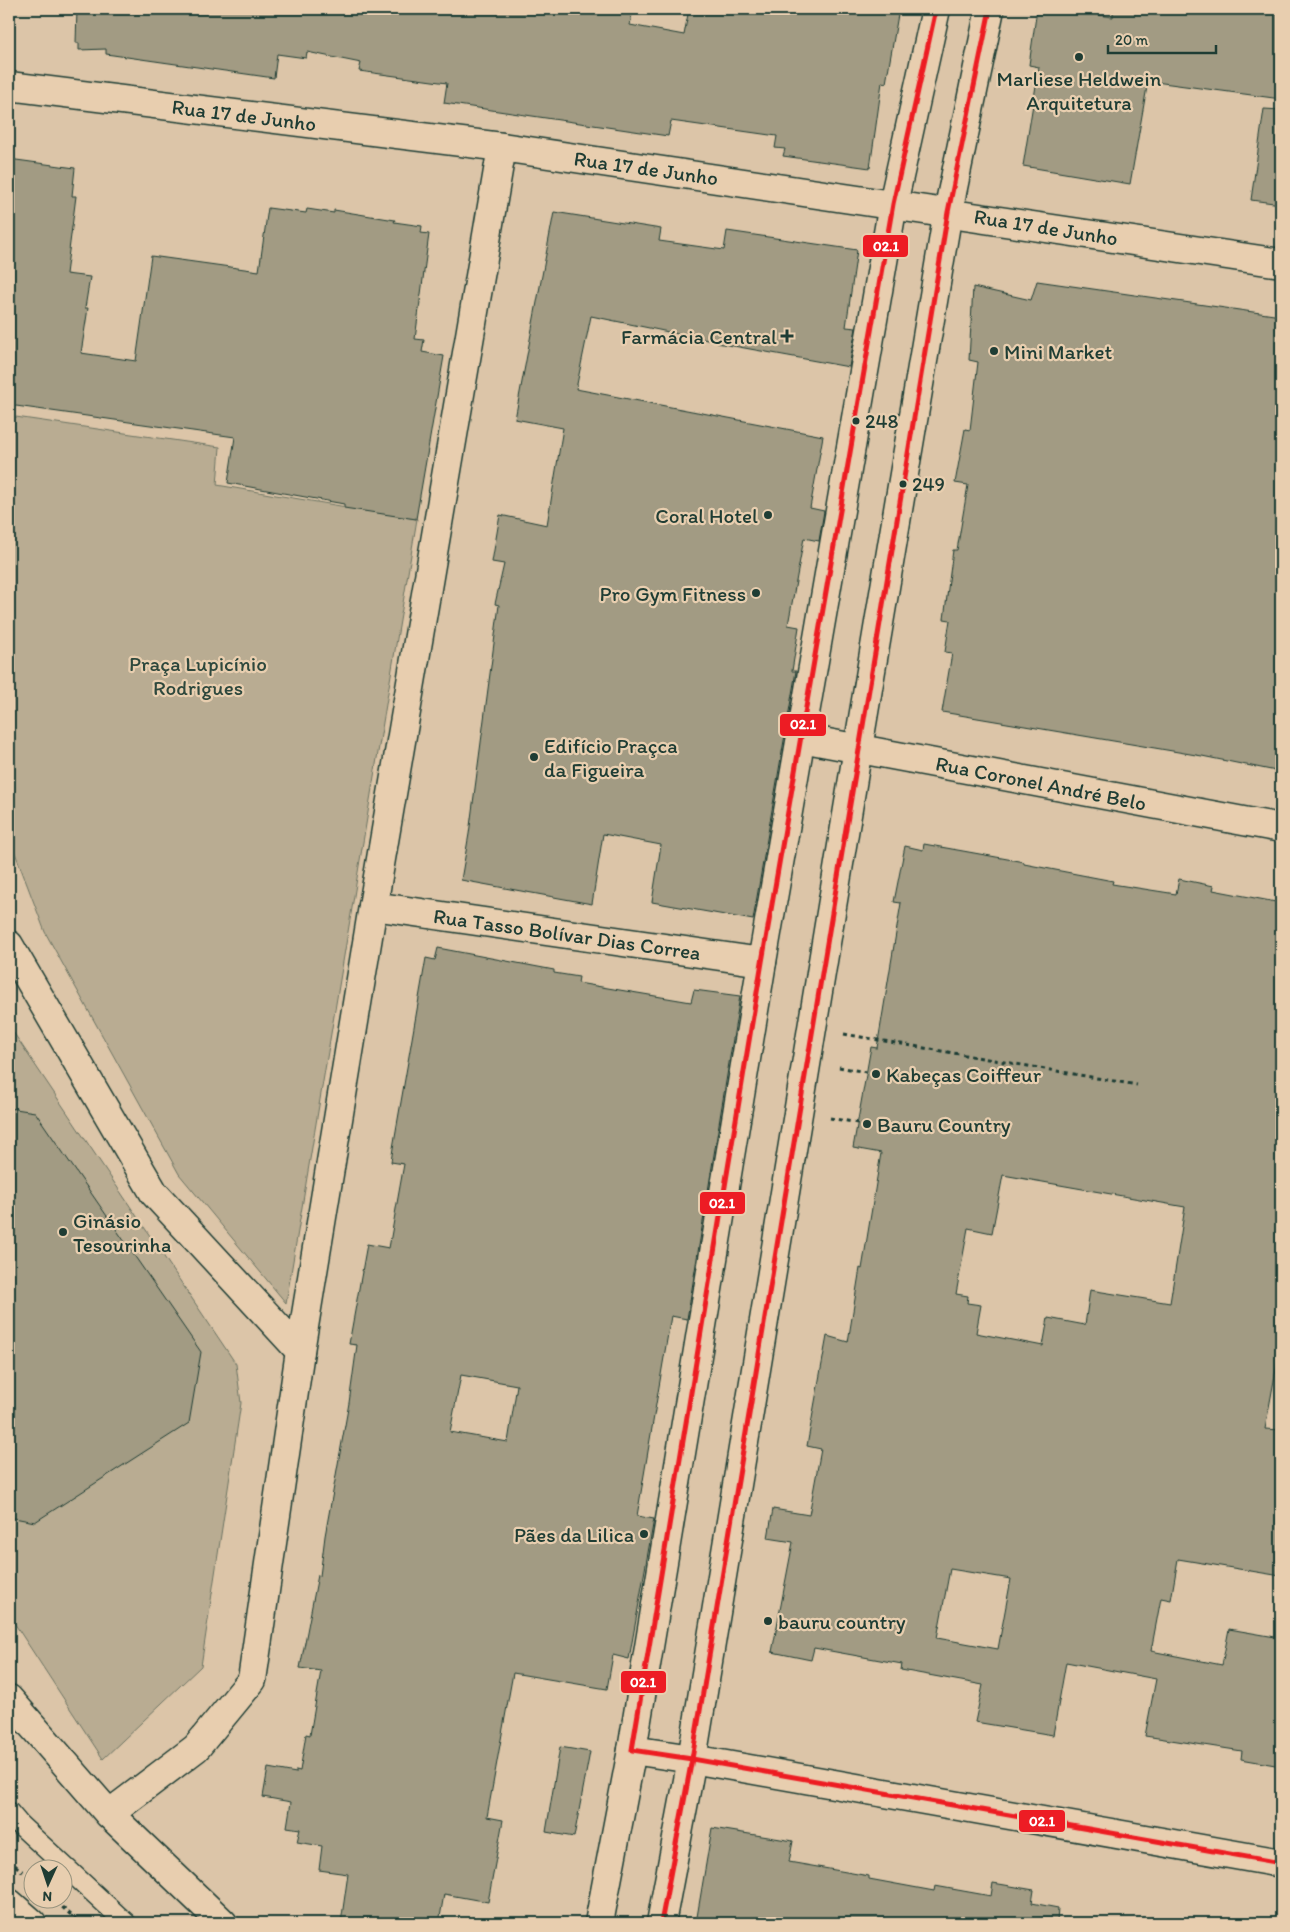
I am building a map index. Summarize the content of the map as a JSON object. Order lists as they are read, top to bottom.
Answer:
{
  "streets": {
    "street": ["Rua 17 de Junho", "Rua Coronel André Belo", "Rua Tasso Bolívar Dias Correa"]
  },
  "parks": ["Praça Lupicínio Rodrigues"],
  "places": {
    "other": [
      "Marliese Heldwein Arquitetura",
      "Mini Market",
      "248",
      "249",
      "Coral Hotel",
      "Pro Gym Fitness",
      "Edifício Praçca da Figueira",
      "Kabeças Coiffeur",
      "Bauru Country",
      "Ginásio Tesourinha",
      "Pães da Lilica",
      "bauru country"
    ],
    "health": ["Farmácia Central"]
  },
  "lines": ["transit line 02.1"],
  "scale_bar": "20 m",
  "north": "bottom"
}
